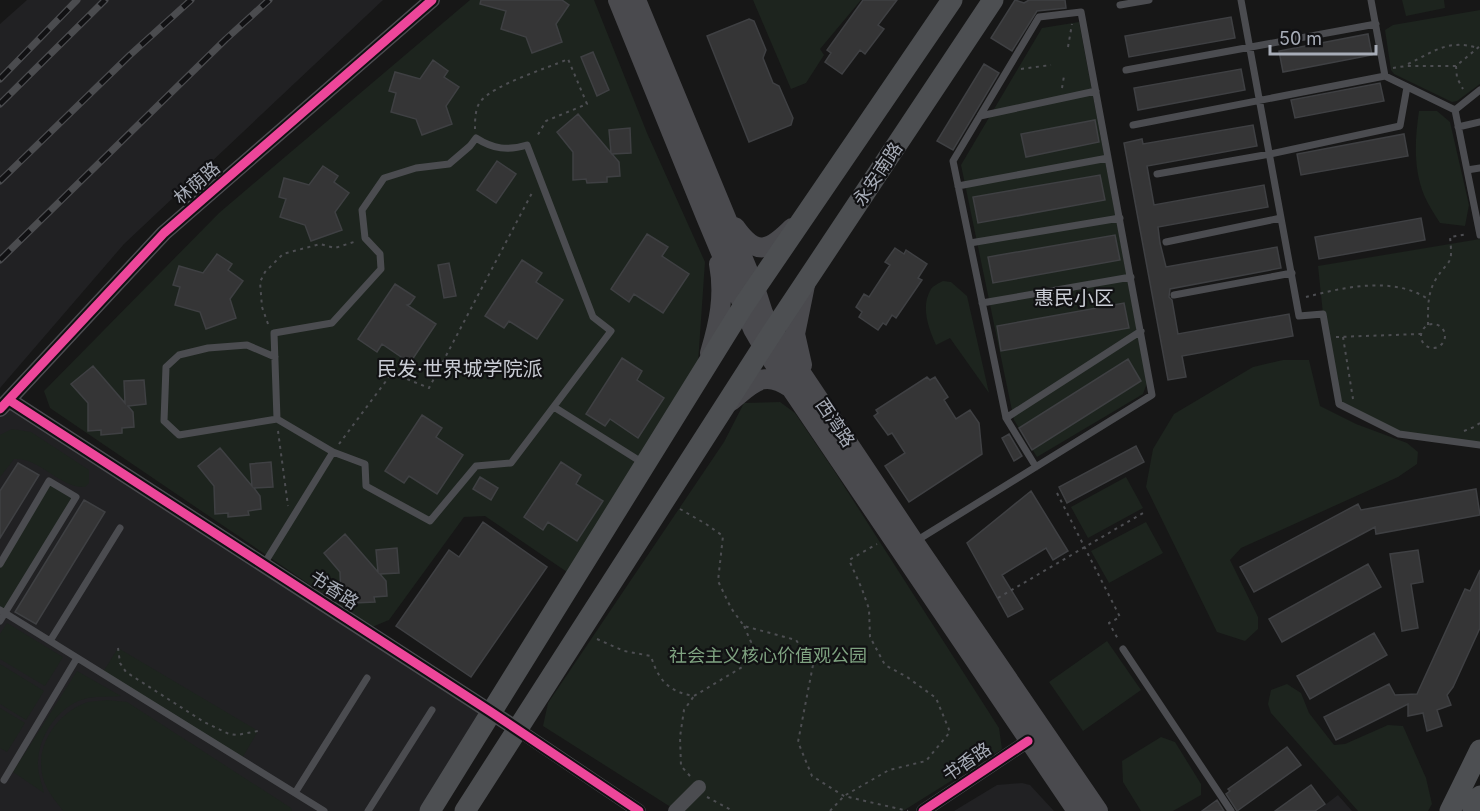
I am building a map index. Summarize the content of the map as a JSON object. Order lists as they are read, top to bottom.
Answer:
{
  "streets": {
    "main road": ["永安南路", "西湾路"],
    "street": ["林荫路", "书香路"]
  },
  "crossings": [
    ["永安南路", "西湾路"],
    ["永安南路", "书香路"],
    ["林荫路", "书香路"],
    ["西湾路", "书香路"]
  ],
  "districts": ["惠民小区", "民发·世界城学院派"],
  "parks": ["社会主义核心价值观公园"],
  "scale_bar": "50 m"
}
